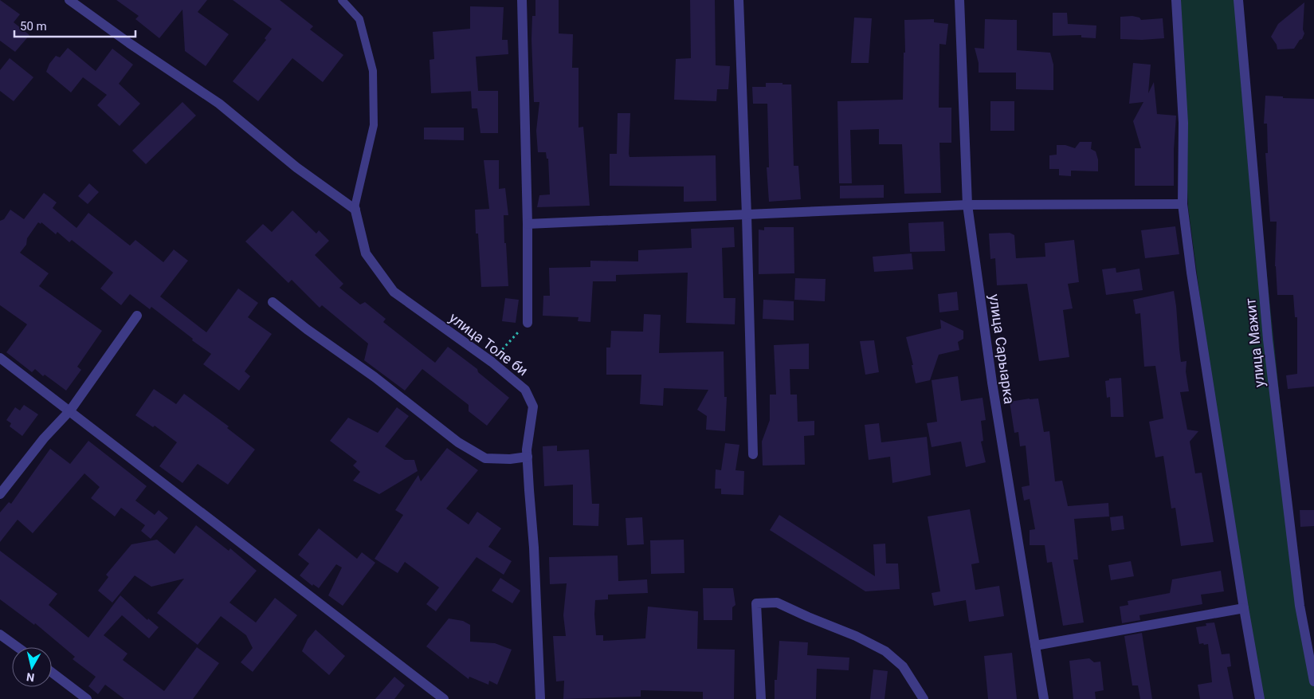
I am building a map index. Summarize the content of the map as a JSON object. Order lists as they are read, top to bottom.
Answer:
{
  "streets": {
    "street": ["улица Мажит", "улица Толе би", "улица Сарыарка"]
  },
  "scale_bar": "50 m",
  "north": "bottom"
}
